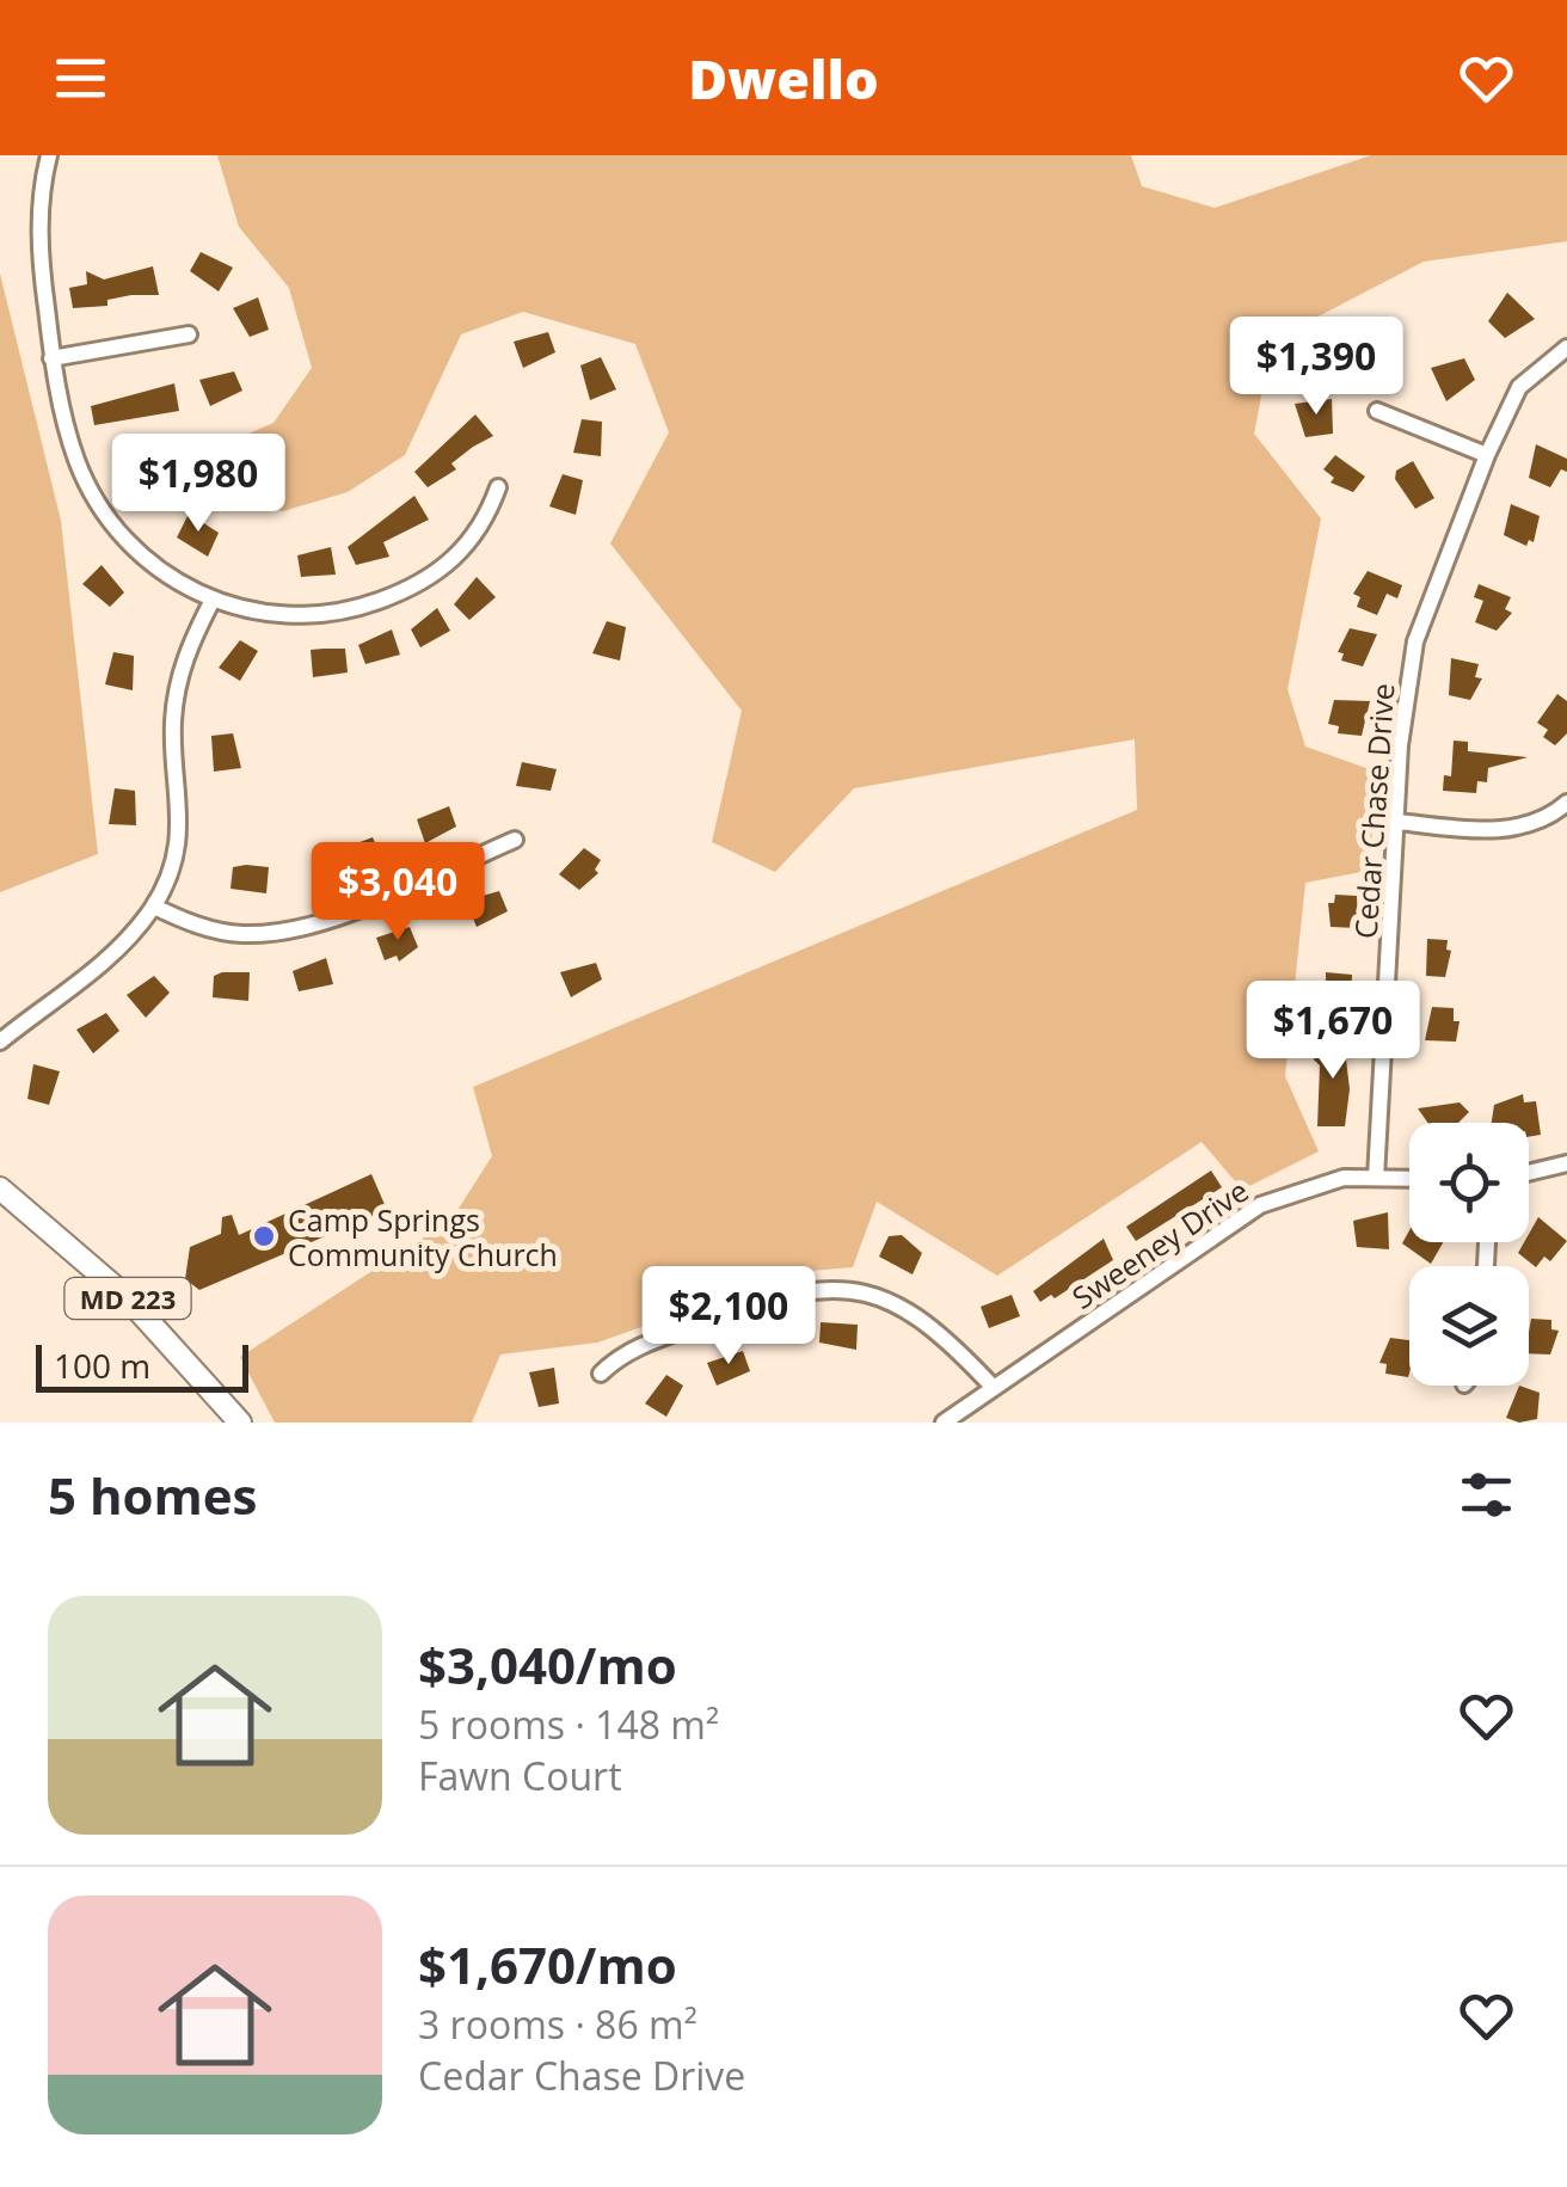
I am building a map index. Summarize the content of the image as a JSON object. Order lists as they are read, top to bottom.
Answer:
{
  "streets": {
    "main road": ["MD 223"],
    "street": ["Cedar Chase Drive", "Sweeney Drive"]
  },
  "crossings": [
    ["Cedar Chase Drive", "Sweeney Drive"]
  ],
  "places": ["Camp Springs Community Church"],
  "scale_bar": "100 m",
  "page": {
    "header": "Dwello",
    "price": [
      "$1,390",
      "$1,980",
      "$3,040",
      "$1,670",
      "$2,100"
    ],
    "scale": "100 m",
    "heading": "5 homes",
    "list": [
      {
        "name": "$3,040/mo",
        "note": "5 rooms · 148 m² · Fawn Court"
      },
      {
        "name": "$1,670/mo",
        "note": "3 rooms · 86 m² · Cedar Chase Drive"
      }
    ]
  }
}
